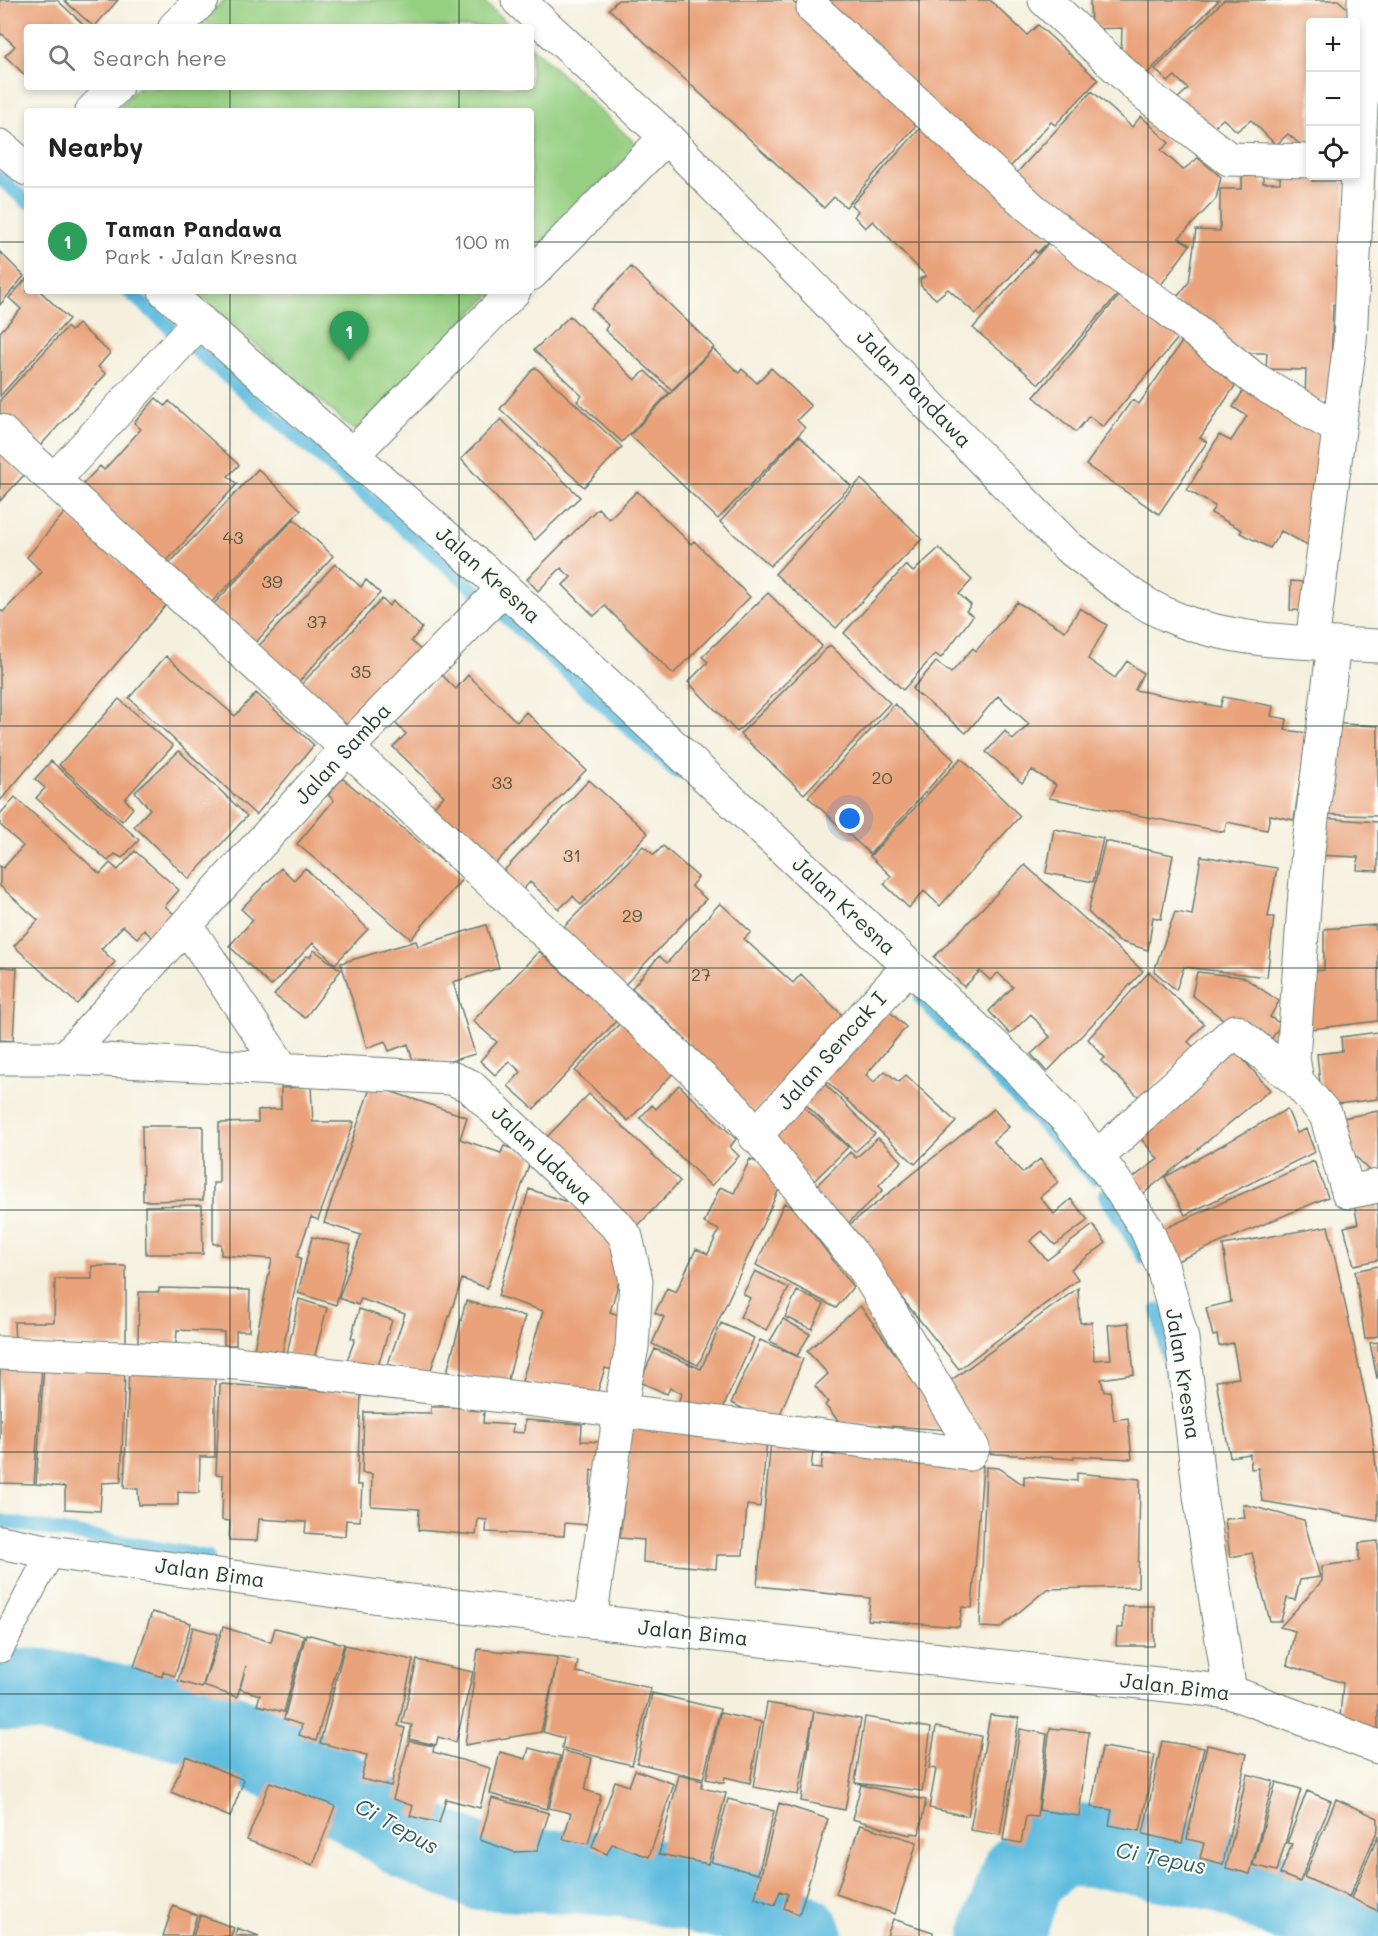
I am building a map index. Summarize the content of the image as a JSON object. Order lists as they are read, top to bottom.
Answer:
{
  "streets": {
    "street": [
      "Jalan Pandawa",
      "Jalan Kresna",
      "Jalan Samba",
      "Jalan Sencak I",
      "Jalan Udawa",
      "Jalan Bima"
    ]
  },
  "crossings": [
    ["Jalan Kresna", "Jalan Samba"],
    ["Jalan Kresna", "Jalan Sencak I"],
    ["Jalan Kresna", "Jalan Bima"],
    ["Jalan Samba", "Jalan Udawa"],
    ["Jalan Udawa", "Jalan Bima"]
  ],
  "water": ["Ci Tepus"],
  "house_numbers": [
    "43",
    "39",
    "37",
    "35",
    "20",
    "33",
    "31",
    "29",
    "27"
  ],
  "page": {
    "map_buttons": ["+", "−"],
    "search": "Search here",
    "heading": "Nearby",
    "list": [
      {
        "mark": "1",
        "name": "Taman Pandawa",
        "note": "Park · Jalan Kresna",
        "value": "100 m"
      }
    ],
    "pins": "1"
  }
}
